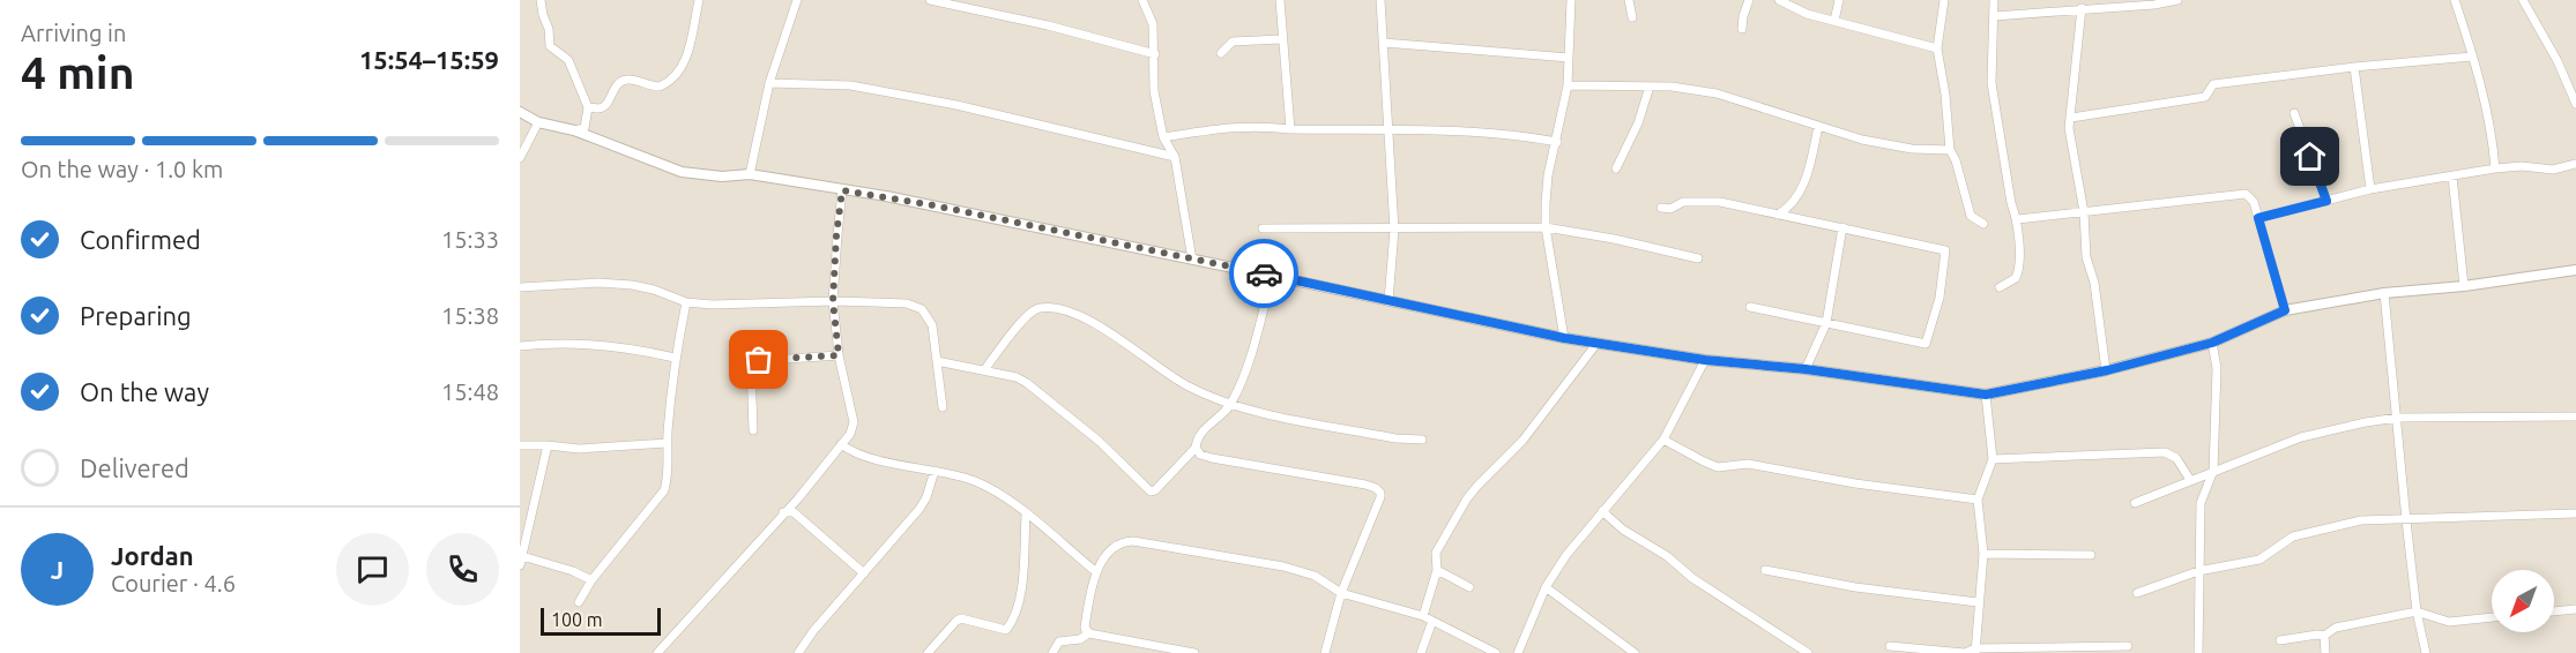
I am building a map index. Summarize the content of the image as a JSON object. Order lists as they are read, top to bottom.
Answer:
{
  "scale_bar": "100 m",
  "north": "bottom left",
  "page": {
    "heading": ["4 min", "Arriving in", "15:54–15:59"],
    "panel": ["Jordan", "Courier · 4.6"],
    "bar": "On the way · 1.0 km",
    "list": [
      ["Confirmed", "15:33"],
      ["Preparing", "15:38"],
      ["On the way", "15:48"],
      "Delivered"
    ],
    "round": "J",
    "scale": "100 m"
  }
}
